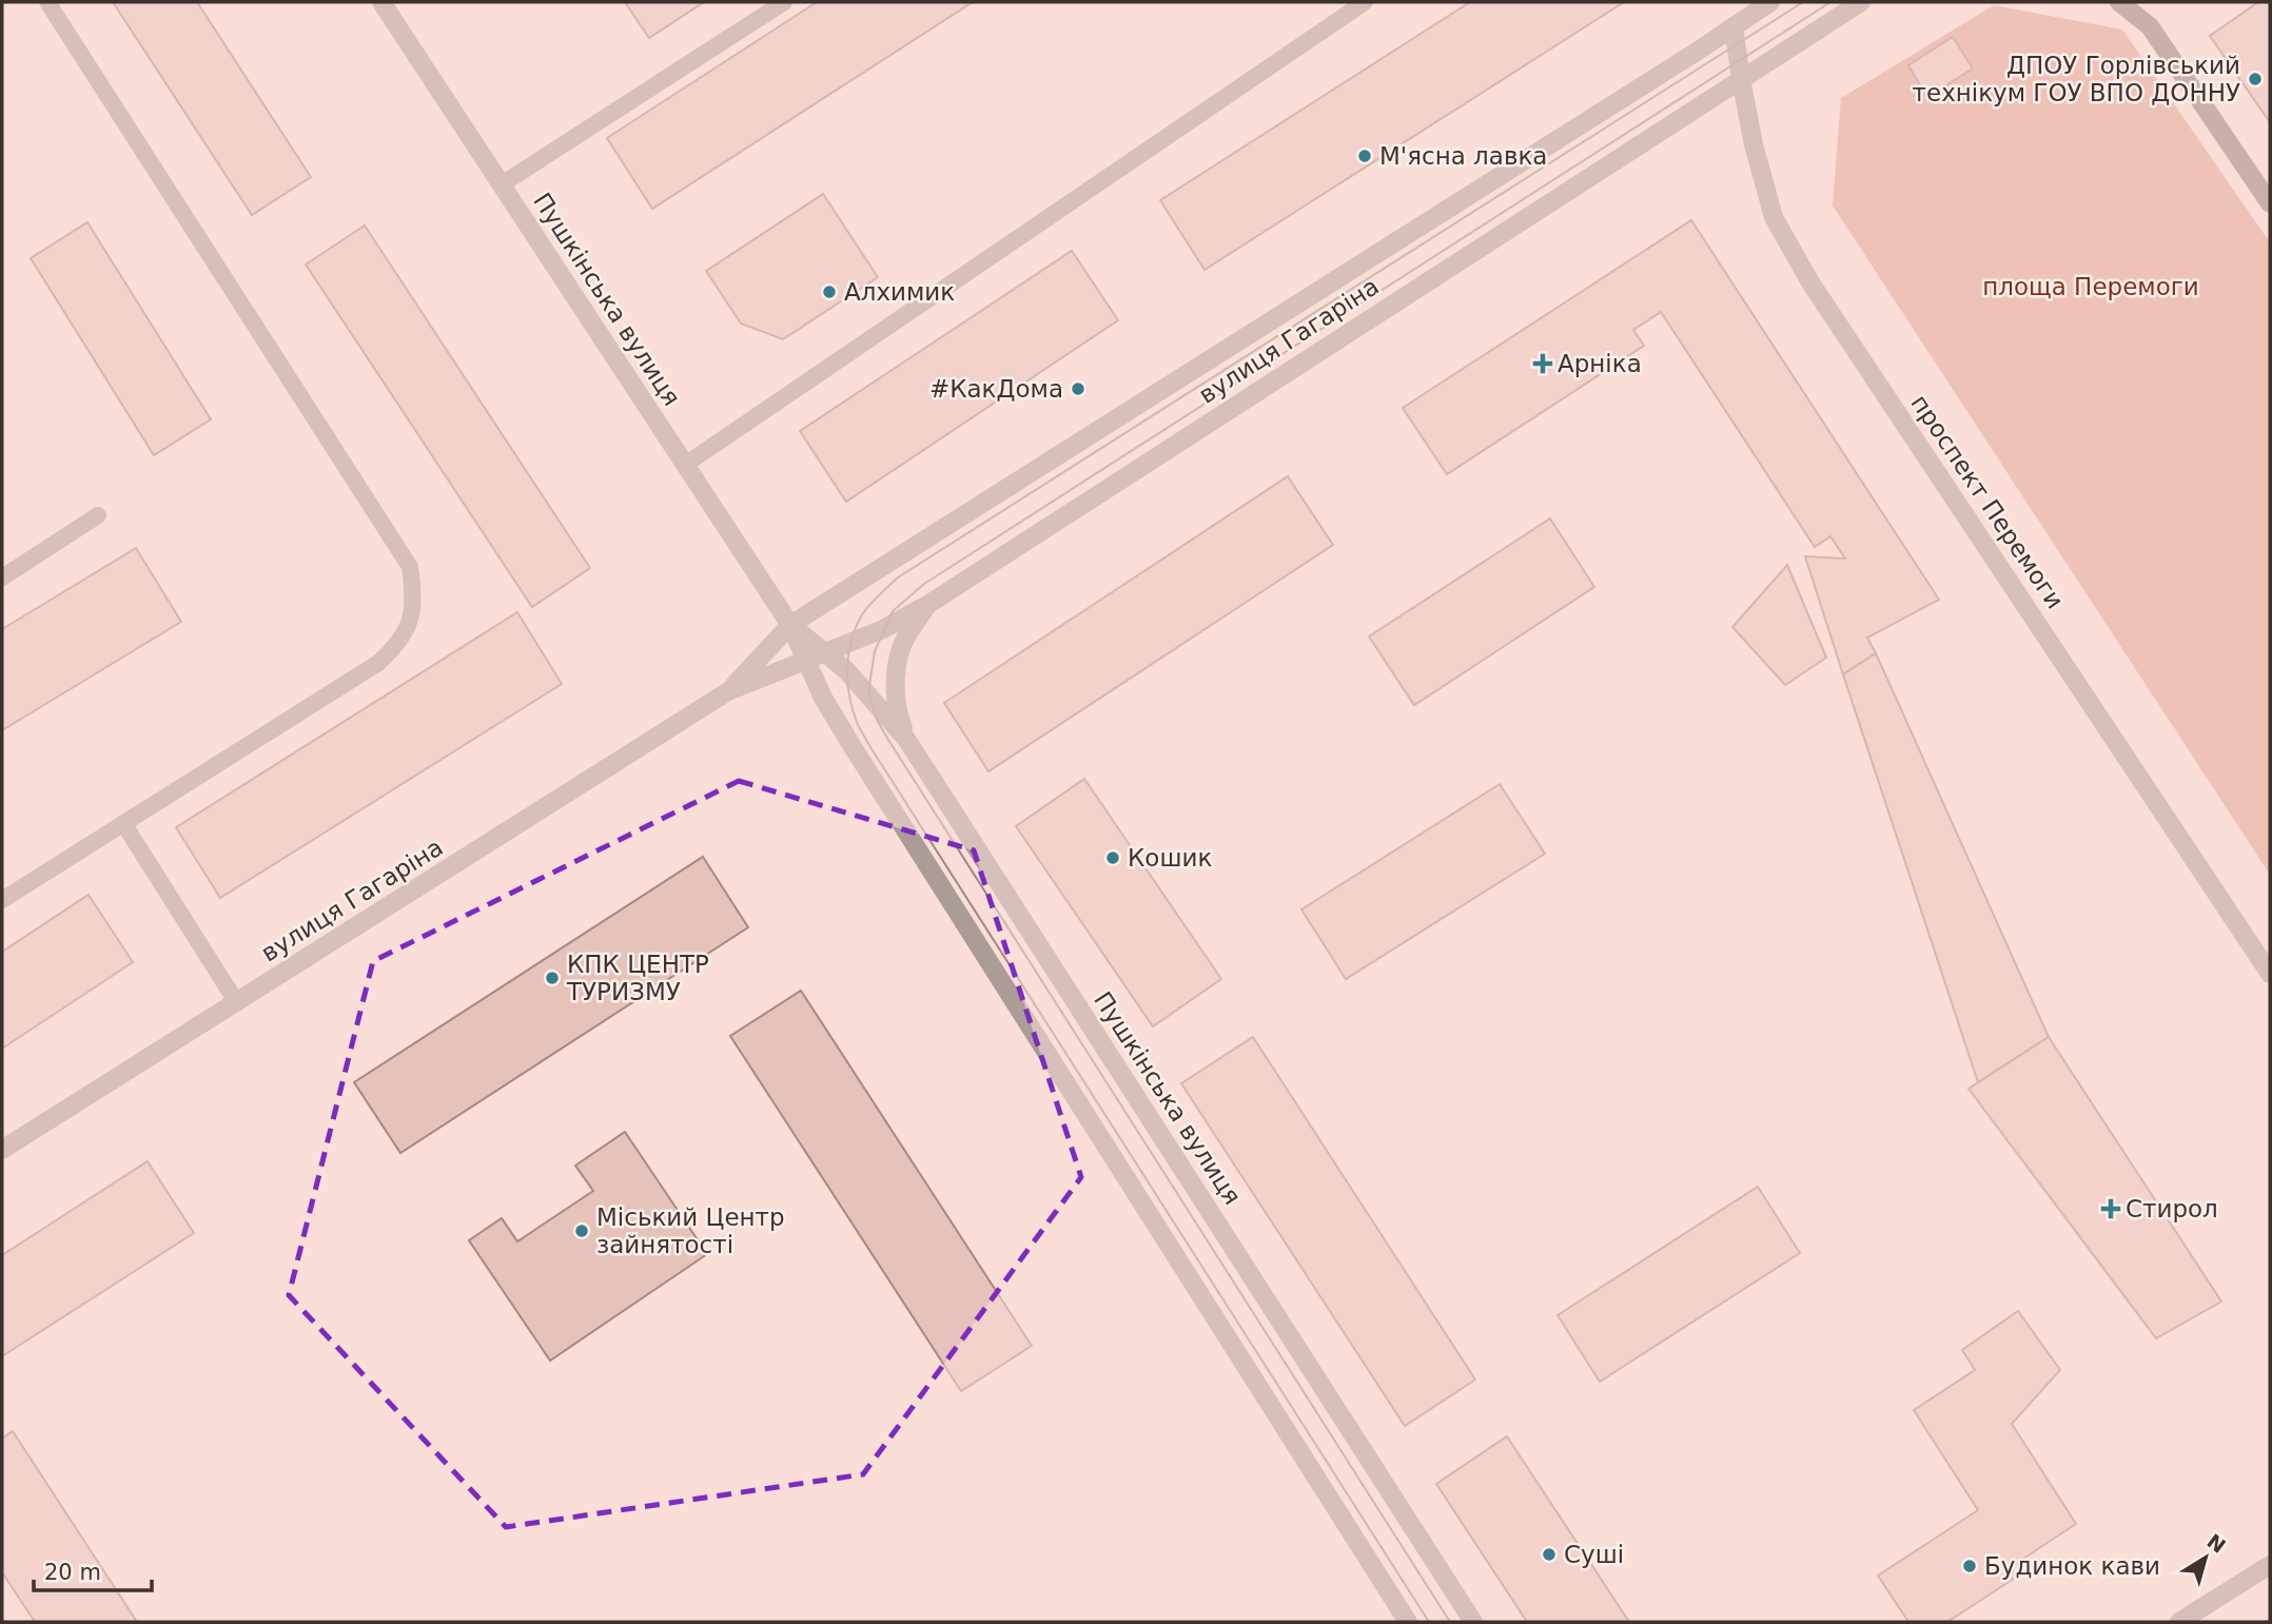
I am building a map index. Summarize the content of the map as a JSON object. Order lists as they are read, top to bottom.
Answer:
{
  "streets": {
    "street": ["Пушкінська вулиця", "вулиця Гагаріна", "проспект Перемоги"]
  },
  "crossings": [
    ["Пушкінська вулиця", "вулиця Гагаріна"],
    ["вулиця Гагаріна", "проспект Перемоги"]
  ],
  "parks": ["площа Перемоги"],
  "places": {
    "other": [
      "ДПОУ Горлівський технікум ГОУ ВПО ДОННУ",
      "М'ясна лавка",
      "Алхимик",
      "#КакДома",
      "Кошик",
      "КПК ЦЕНТР ТУРИЗМУ",
      "Міський Центр зайнятості",
      "Суші",
      "Будинок кави"
    ],
    "health": ["Арніка", "Стирол"]
  },
  "scale_bar": "20 m",
  "north": "top right"
}
